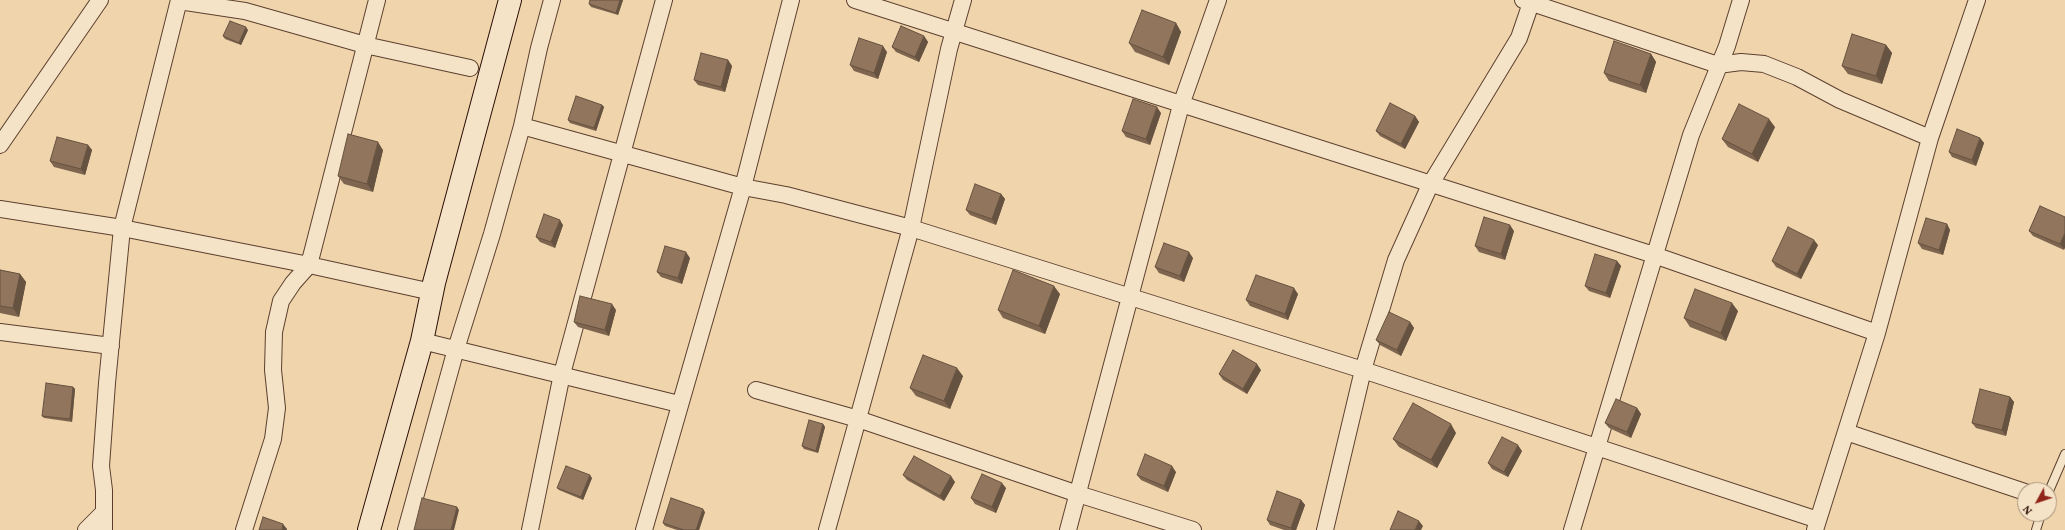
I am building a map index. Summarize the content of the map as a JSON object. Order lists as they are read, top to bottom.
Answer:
{
  "north": "bottom left"
}
